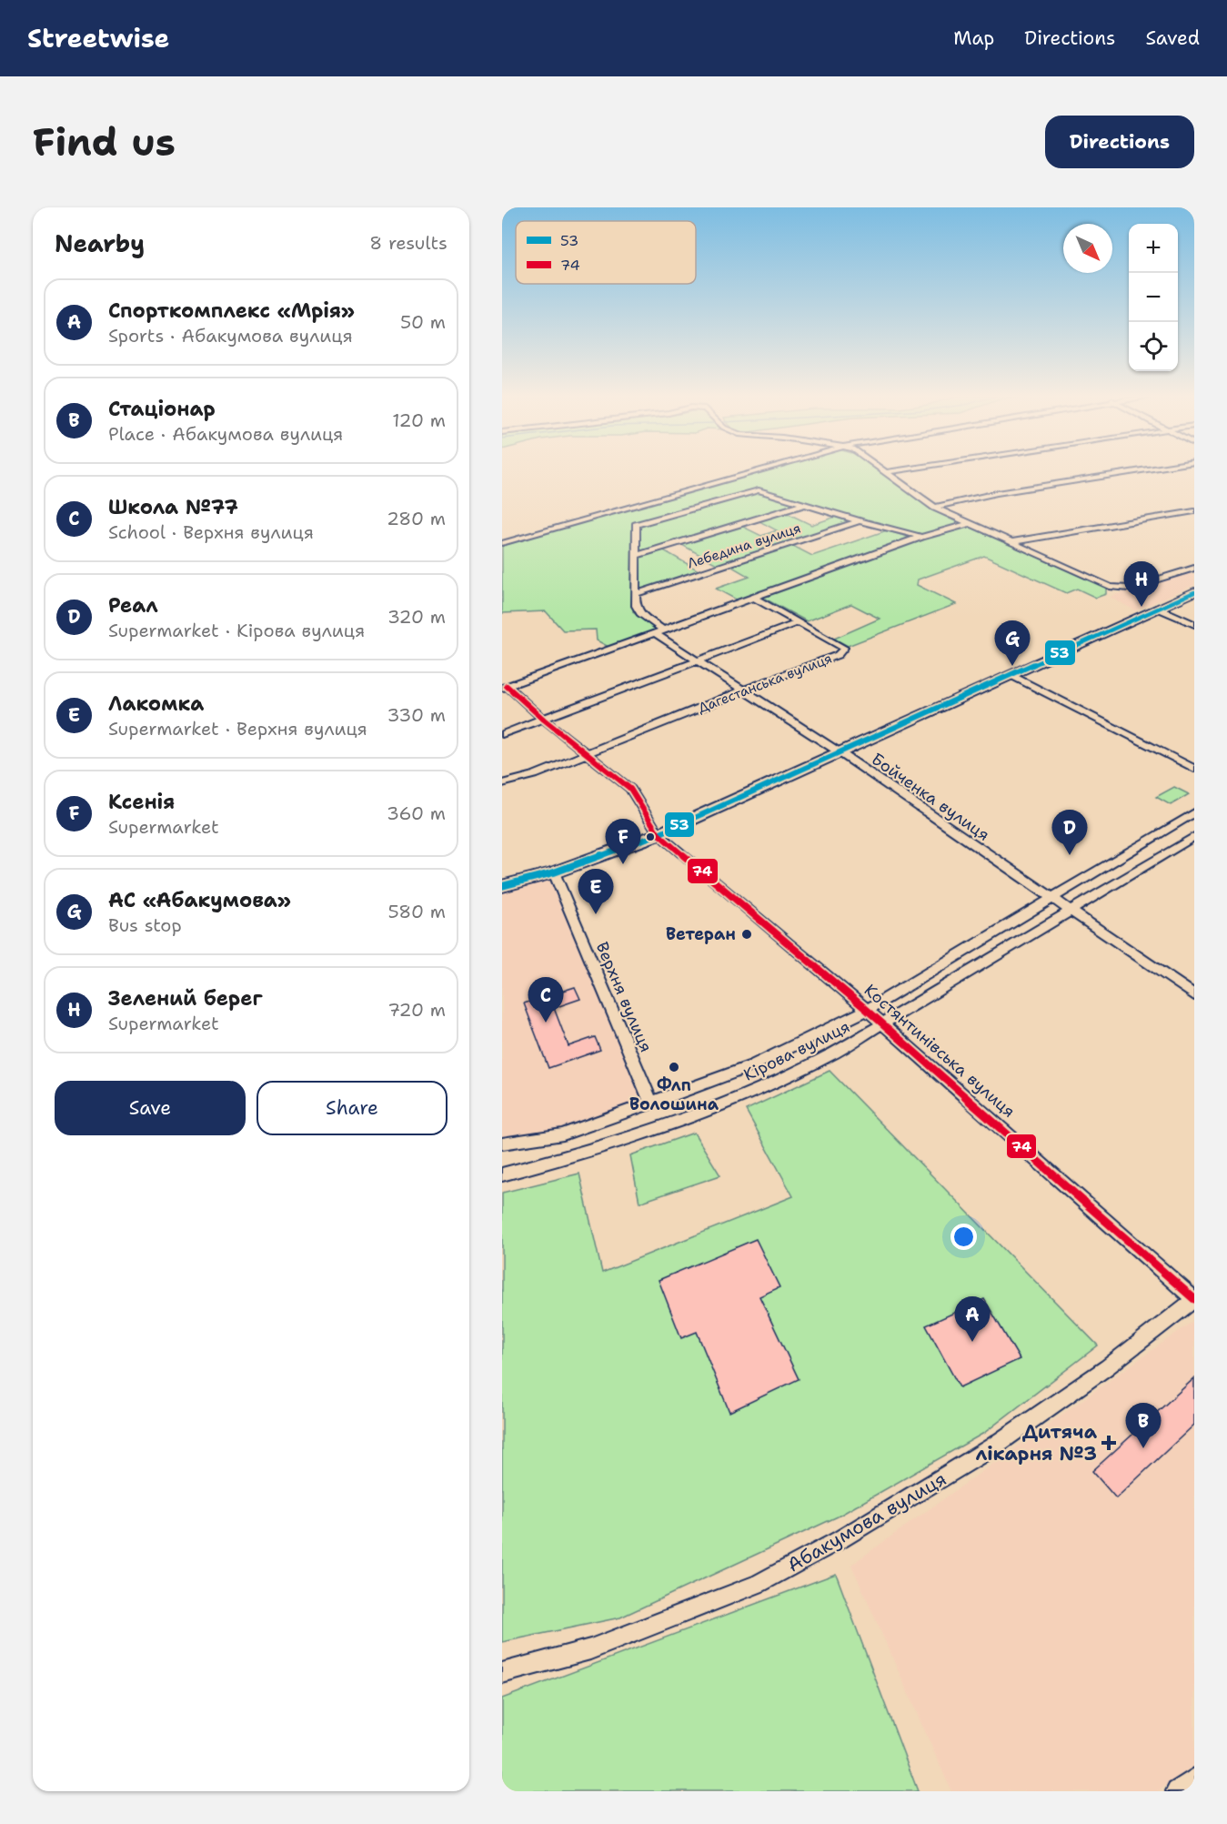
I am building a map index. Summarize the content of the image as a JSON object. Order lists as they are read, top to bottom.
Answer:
{
  "streets": {
    "street": [
      "Лебедина вулиця",
      "Дагестанська вулиця",
      "Бойченка вулиця",
      "Верхня вулиця",
      "Кірова вулиця",
      "Костянтинівська вулиця",
      "Абакумова вулиця"
    ]
  },
  "crossings": [
    ["Лебедина вулиця", "Бойченка вулиця"],
    ["Дагестанська вулиця", "Бойченка вулиця"],
    ["Дагестанська вулиця", "Костянтинівська вулиця"],
    ["Бойченка вулиця", "Кірова вулиця"],
    ["Верхня вулиця", "Кірова вулиця"],
    ["Кірова вулиця", "Костянтинівська вулиця"],
    ["Костянтинівська вулиця", "Абакумова вулиця"]
  ],
  "places": {
    "other": ["Ветеран", "Флп Волошина"],
    "health": ["Дитяча лікарня №3"]
  },
  "lines": ["transit line 53", "transit line 74"],
  "legend": ["53", "74"],
  "north": "bottom right",
  "page": {
    "header": "Streetwise",
    "nav": ["Map", "Directions", "Saved"],
    "buttons": [
      "Directions",
      ["Save", "Share"]
    ],
    "title": "Find us",
    "heading": ["Nearby", "8 results"],
    "map_buttons": ["+", "−"],
    "list": [
      {
        "mark": "A",
        "name": "Спорткомплекс «Мрія»",
        "note": "Sports · Абакумова вулиця",
        "value": "50 m"
      },
      {
        "mark": "B",
        "name": "Стаціонар",
        "note": "Place · Абакумова вулиця",
        "value": "120 m"
      },
      {
        "mark": "C",
        "name": "Школа №77",
        "note": "School · Верхня вулиця",
        "value": "280 m"
      },
      {
        "mark": "D",
        "name": "Реал",
        "note": "Supermarket · Кірова вулиця",
        "value": "320 m"
      },
      {
        "mark": "E",
        "name": "Лакомка",
        "note": "Supermarket · Верхня вулиця",
        "value": "330 m"
      },
      {
        "mark": "F",
        "name": "Ксенія",
        "note": "Supermarket",
        "value": "360 m"
      },
      {
        "mark": "G",
        "name": "АС «Абакумова»",
        "note": "Bus stop",
        "value": "580 m"
      },
      {
        "mark": "H",
        "name": "Зелений берег",
        "note": "Supermarket",
        "value": "720 m"
      }
    ],
    "pins": [
      "H",
      "G",
      "D",
      "F",
      "E",
      "C",
      "A",
      "B"
    ]
  }
}
